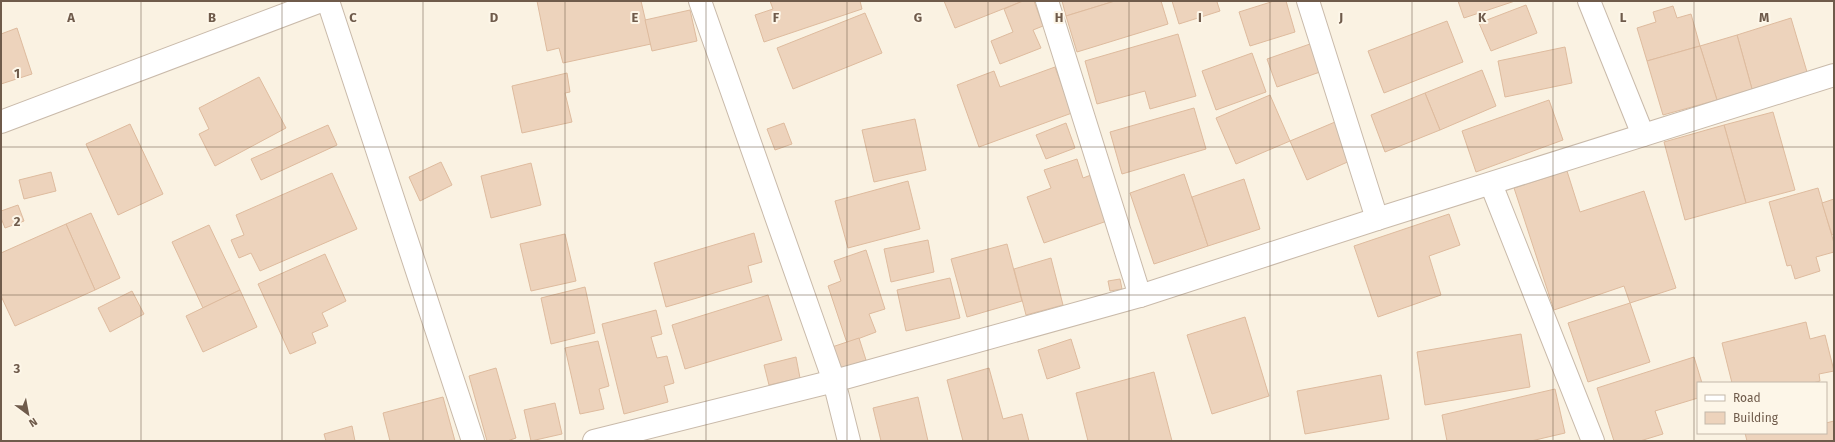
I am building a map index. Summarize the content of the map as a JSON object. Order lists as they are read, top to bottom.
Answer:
{
  "legend": ["Road", "Building"],
  "north": "bottom right",
  "grid": {
    "columns": [
      "A",
      "B",
      "C",
      "D",
      "E",
      "F",
      "G",
      "H",
      "I",
      "J",
      "K",
      "L",
      "M"
    ],
    "rows": ["1", "2", "3"]
  }
}
